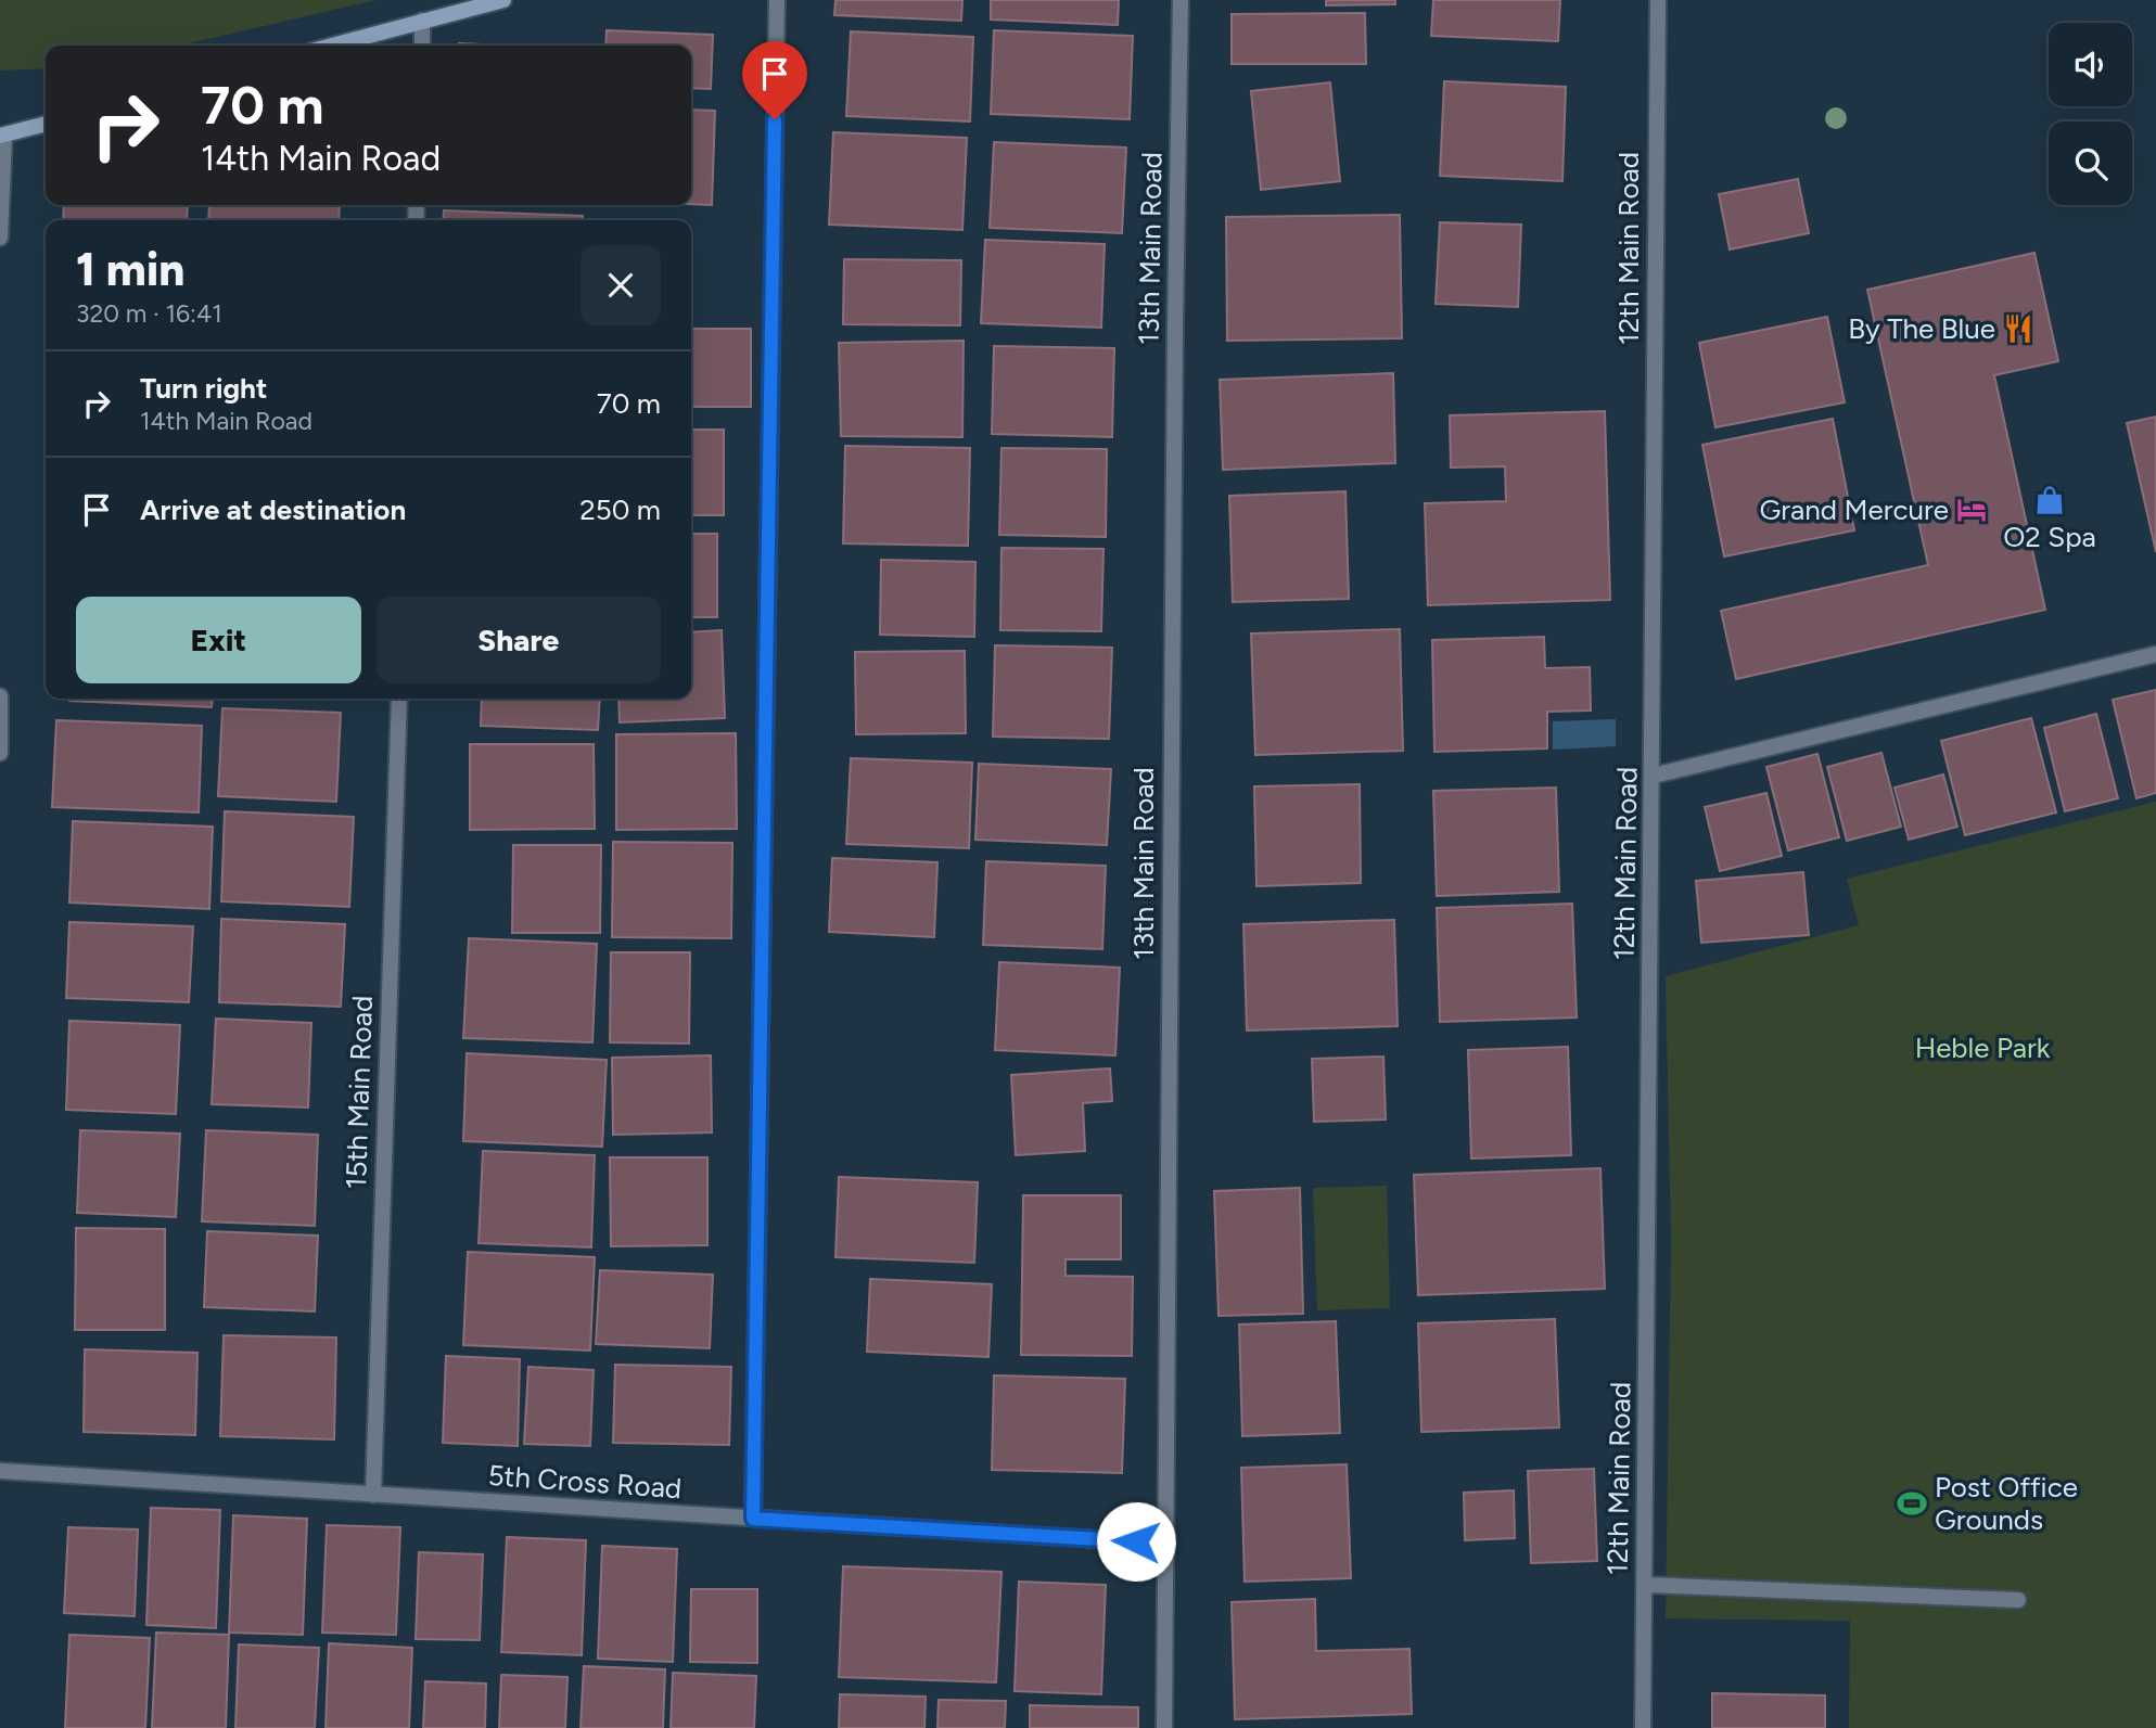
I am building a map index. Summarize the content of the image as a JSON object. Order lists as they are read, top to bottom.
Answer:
{
  "streets": {
    "street": [
      "13th Main Road",
      "12th Main Road",
      "15th Main Road",
      "5th Cross Road"
    ]
  },
  "crossings": [
    ["13th Main Road", "5th Cross Road"],
    ["15th Main Road", "5th Cross Road"]
  ],
  "parks": ["Heble Park"],
  "places": {
    "restaurant": ["By The Blue"],
    "shop": ["O2 Spa"],
    "hotel": ["Grand Mercure"],
    "sports": ["Post Office Grounds"]
  },
  "page": {
    "turn": ["70 m", "14th Main Road"],
    "heading": ["1 min", "320 m · 16:41"],
    "list": [
      {
        "name": "Turn right",
        "note": "14th Main Road",
        "value": "70 m"
      },
      {
        "name": "Arrive at destination",
        "value": "250 m"
      }
    ],
    "buttons": ["Exit", "Share"]
  }
}
